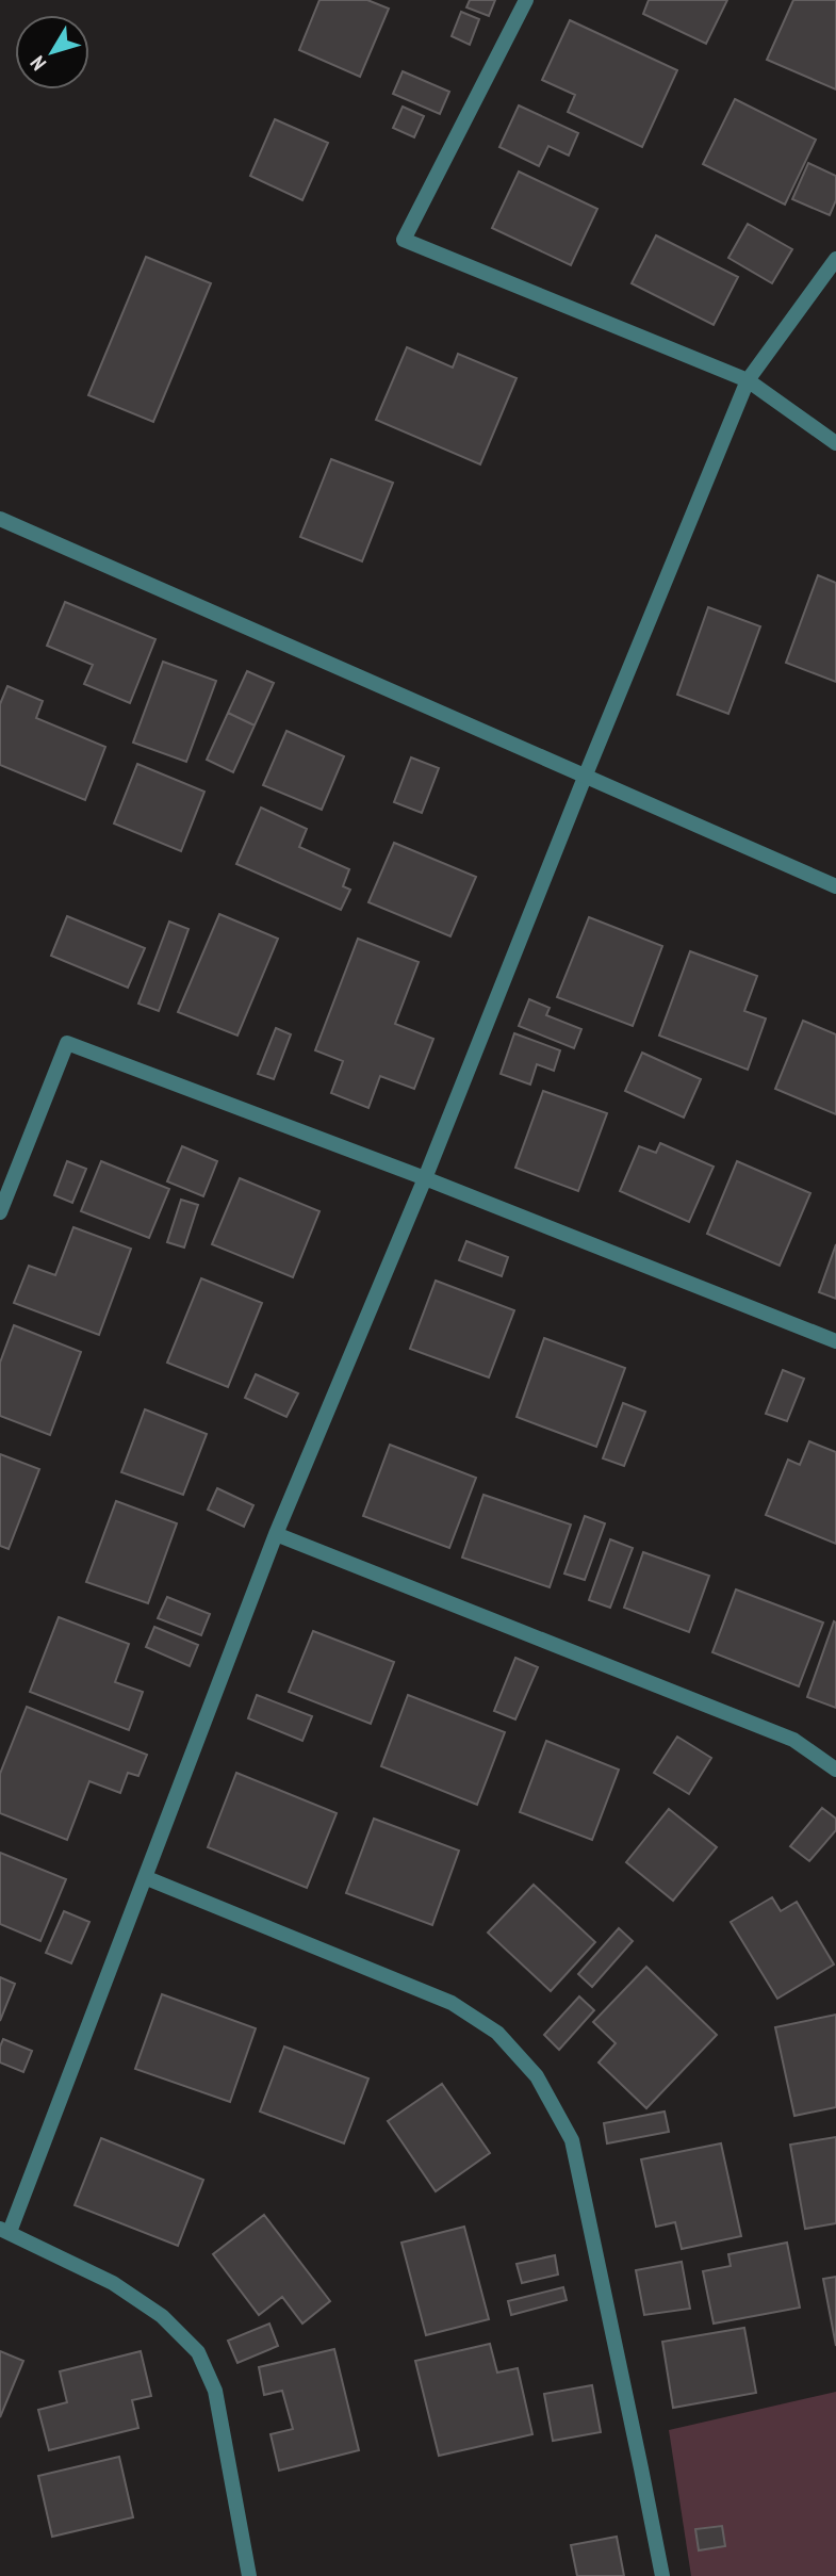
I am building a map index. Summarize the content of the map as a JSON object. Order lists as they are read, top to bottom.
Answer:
{
  "north": "bottom left"
}
